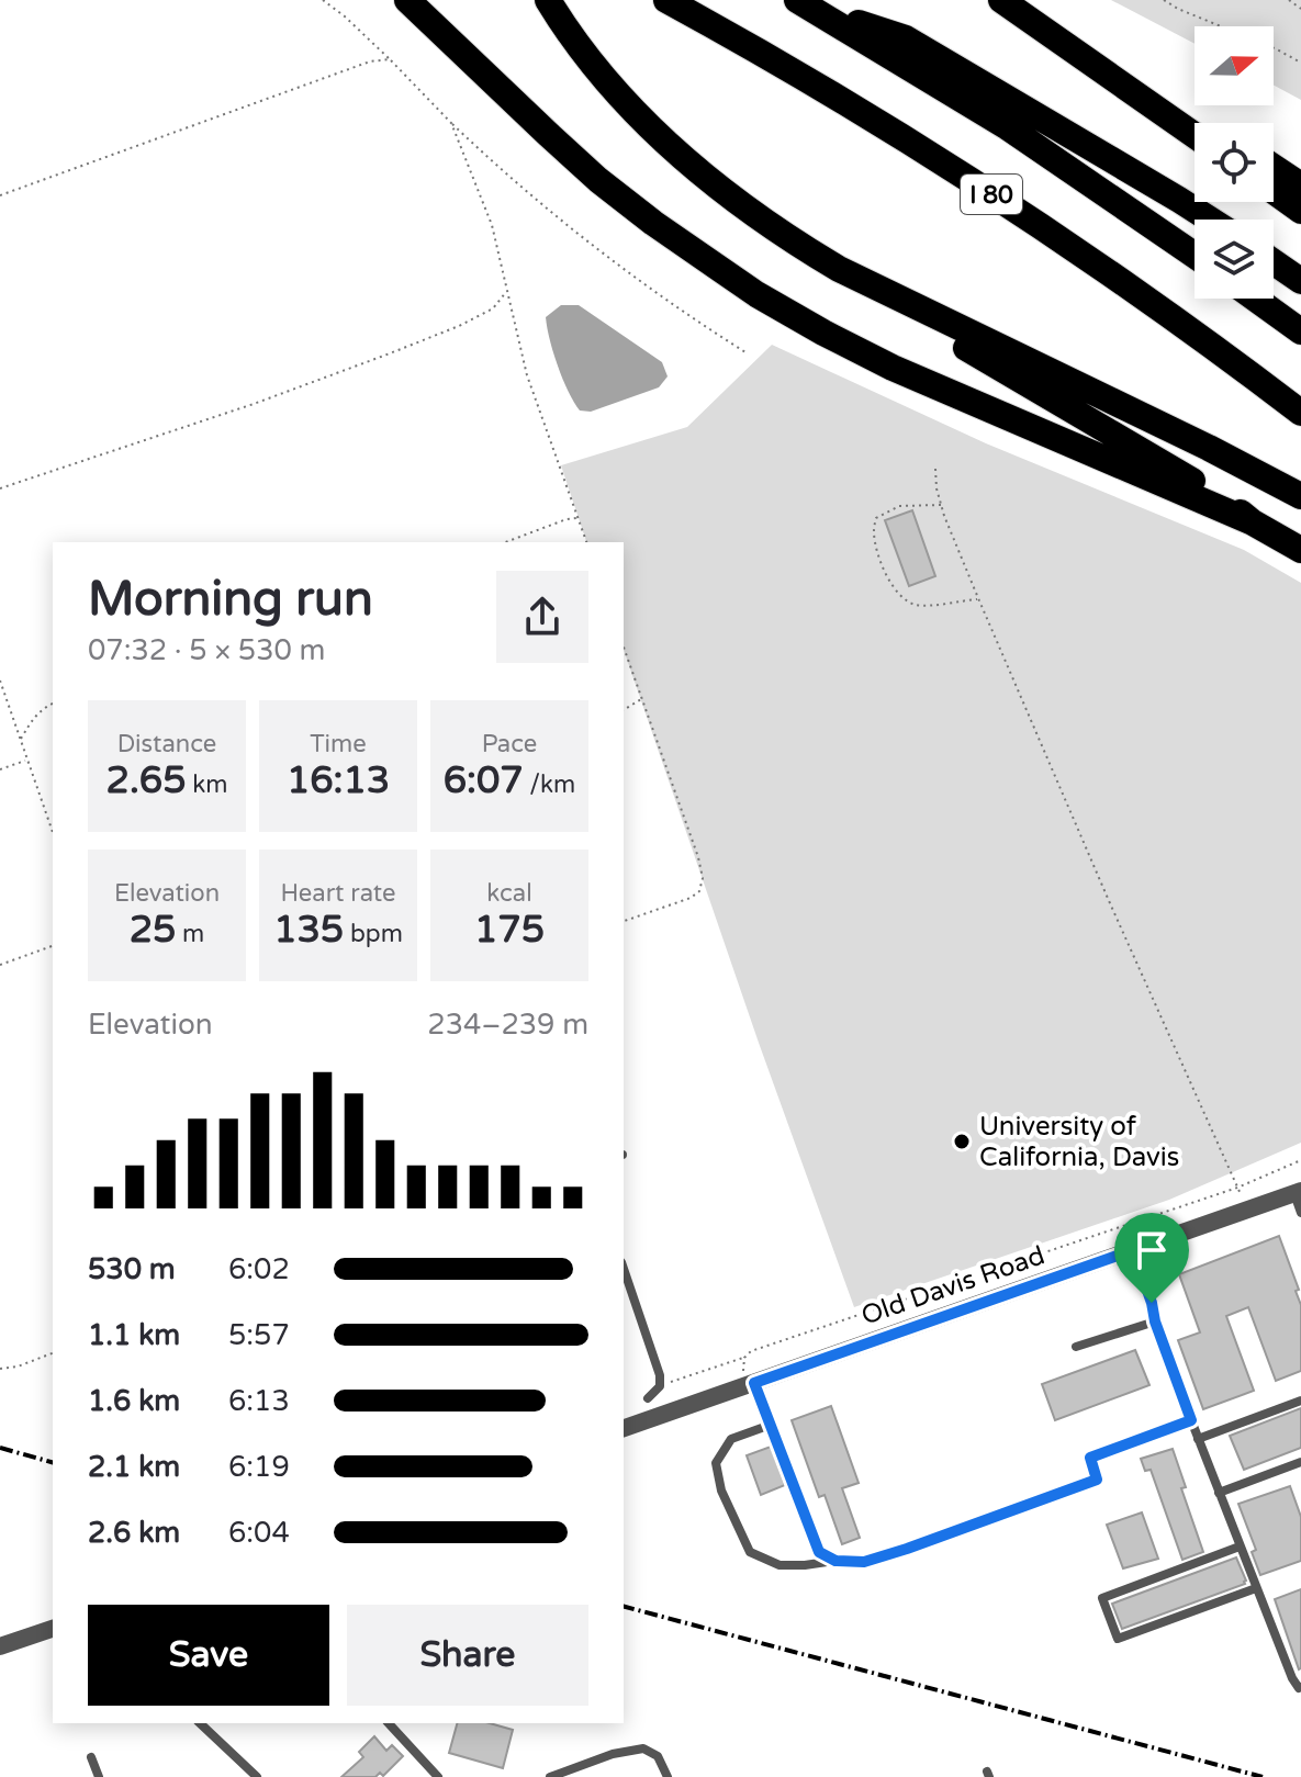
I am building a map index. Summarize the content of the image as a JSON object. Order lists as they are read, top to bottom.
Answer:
{
  "streets": {
    "highway": ["I 80"],
    "street": ["Old Davis Road"]
  },
  "places": ["University of California, Davis"],
  "north": "right",
  "page": {
    "heading": ["Morning run", "07:32 · 5 × 530 m"],
    "stats": [
      ["Distance", "2.65 km"],
      ["Time", "16:13"],
      ["Pace", "6:07 /km"],
      ["Elevation", "25 m"],
      ["Heart rate", "135 bpm"],
      ["kcal", "175"]
    ],
    "chart": ["Elevation", "234–239 m"],
    "list": [
      {
        "name": "530 m",
        "note": "6:02"
      },
      {
        "name": "1.1 km",
        "note": "5:57"
      },
      {
        "name": "1.6 km",
        "note": "6:13"
      },
      {
        "name": "2.1 km",
        "note": "6:19"
      },
      {
        "name": "2.6 km",
        "note": "6:04"
      }
    ],
    "buttons": ["Save", "Share"]
  }
}
